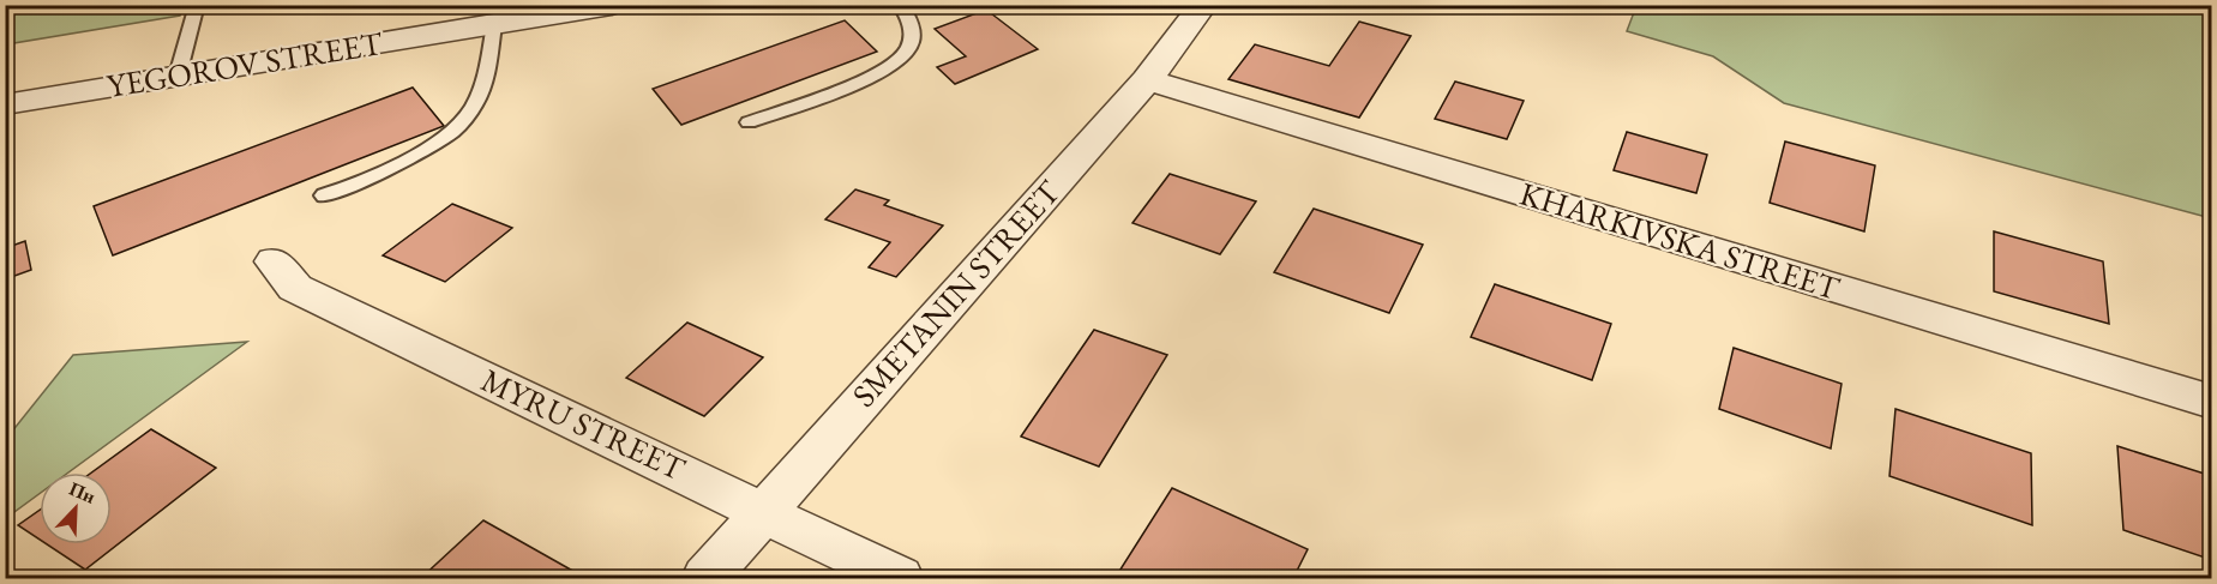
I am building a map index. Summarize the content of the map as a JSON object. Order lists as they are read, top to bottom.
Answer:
{
  "streets": {
    "street": [
      "YEGOROV STREET",
      "KHARKIVSKA STREET",
      "SMETANIN STREET",
      "MYRU STREET"
    ]
  },
  "crossings": [
    ["KHARKIVSKA STREET", "SMETANIN STREET"],
    ["SMETANIN STREET", "MYRU STREET"]
  ],
  "north": "top right"
}
